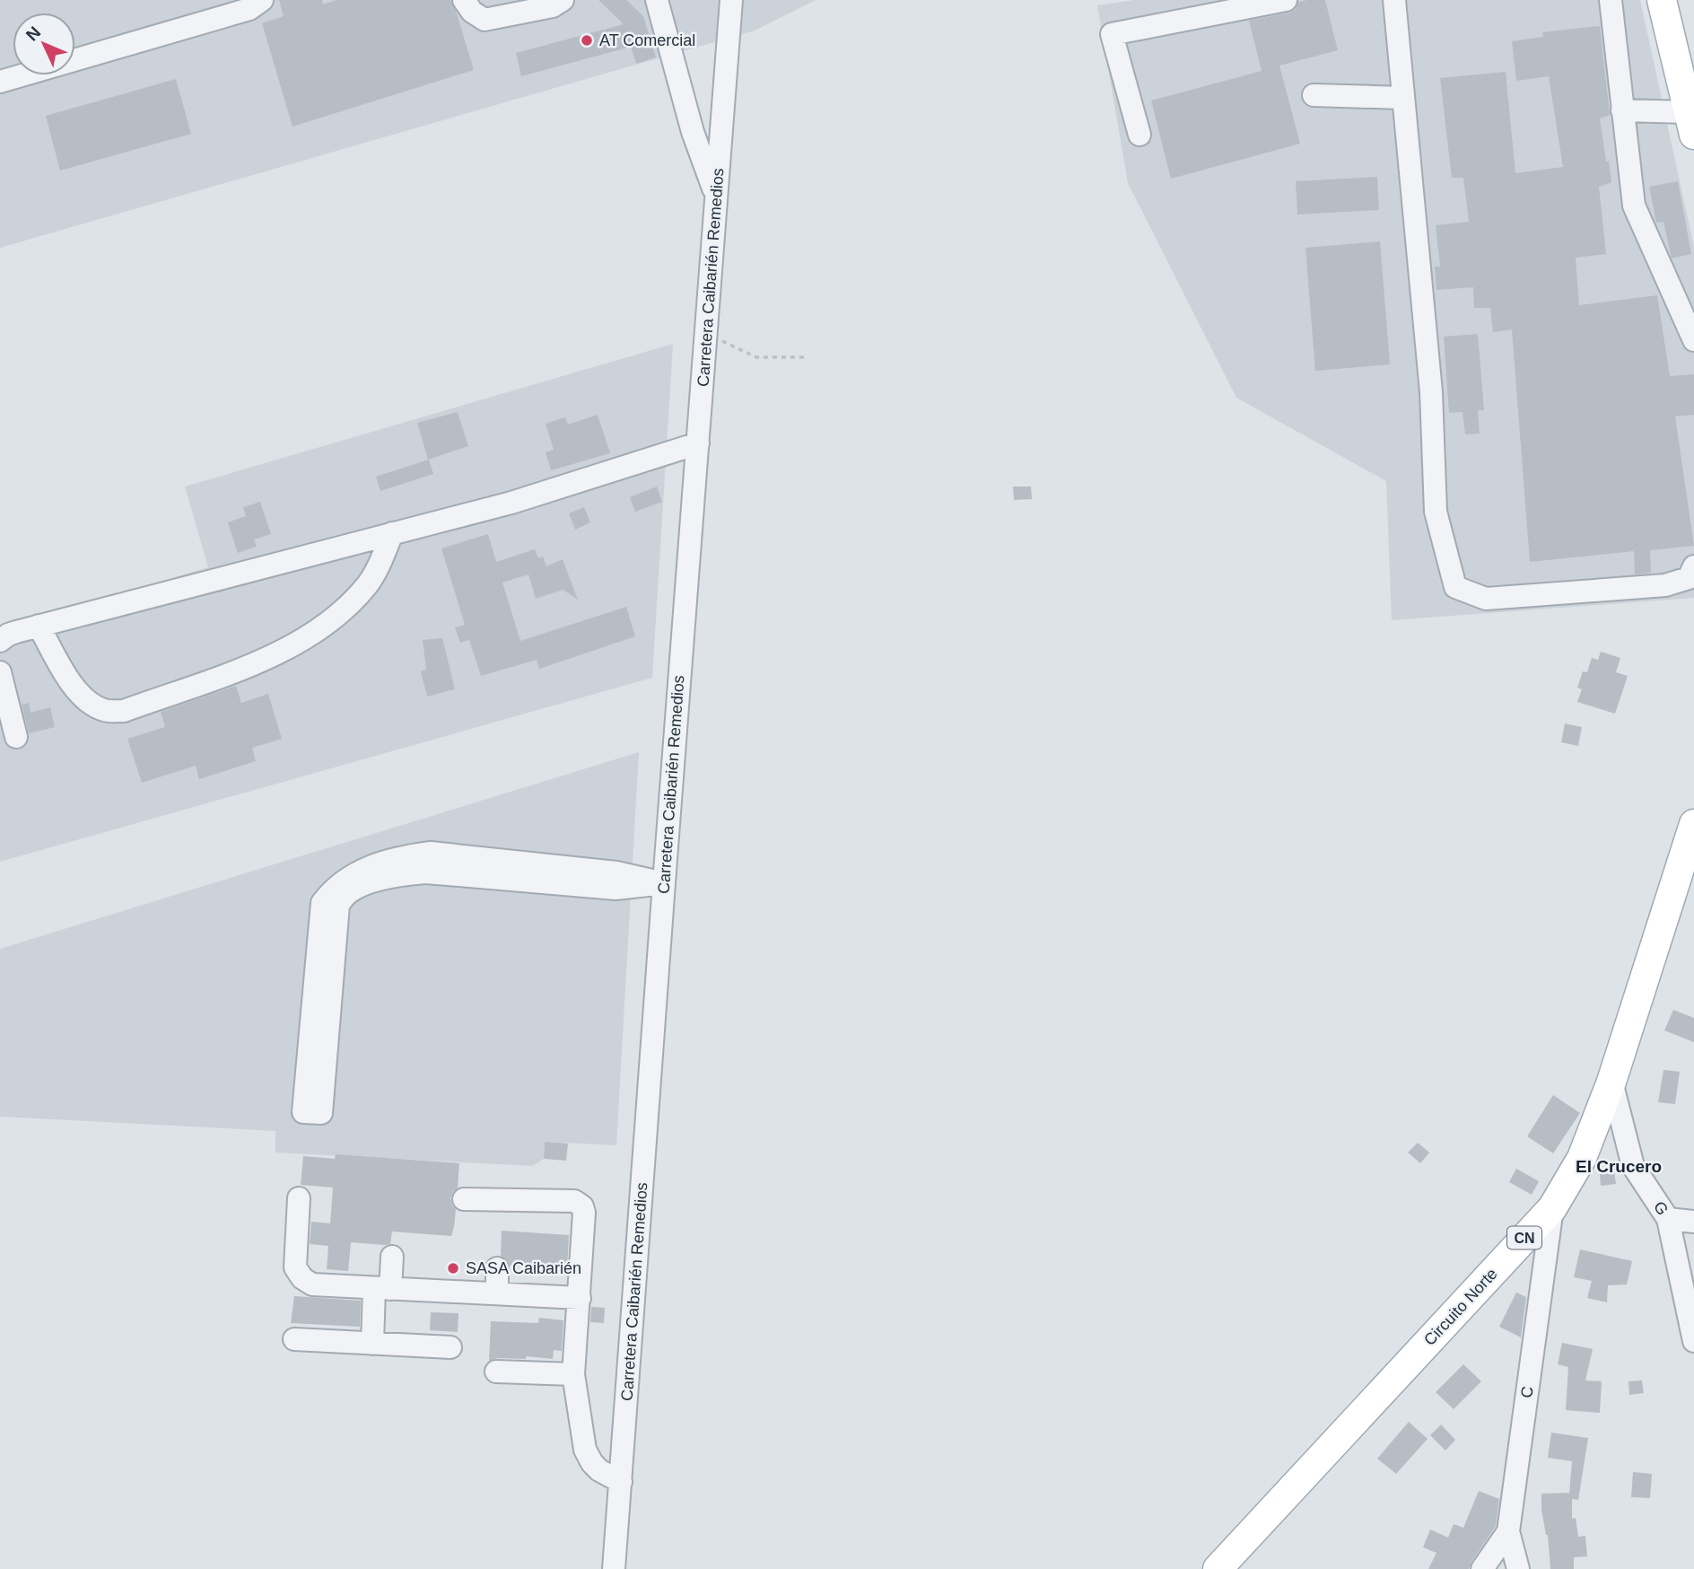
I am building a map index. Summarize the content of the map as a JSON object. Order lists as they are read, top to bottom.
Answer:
{
  "streets": {
    "main road": ["CN", "Circuito Norte"],
    "street": ["Carretera Caibarién Remedios", "G", "C"]
  },
  "crossings": [
    ["G", "Circuito Norte"],
    ["Circuito Norte", "C"]
  ],
  "districts": ["El Crucero"],
  "places": ["AT Comercial", "SASA Caibarién"],
  "north": "top left"
}
